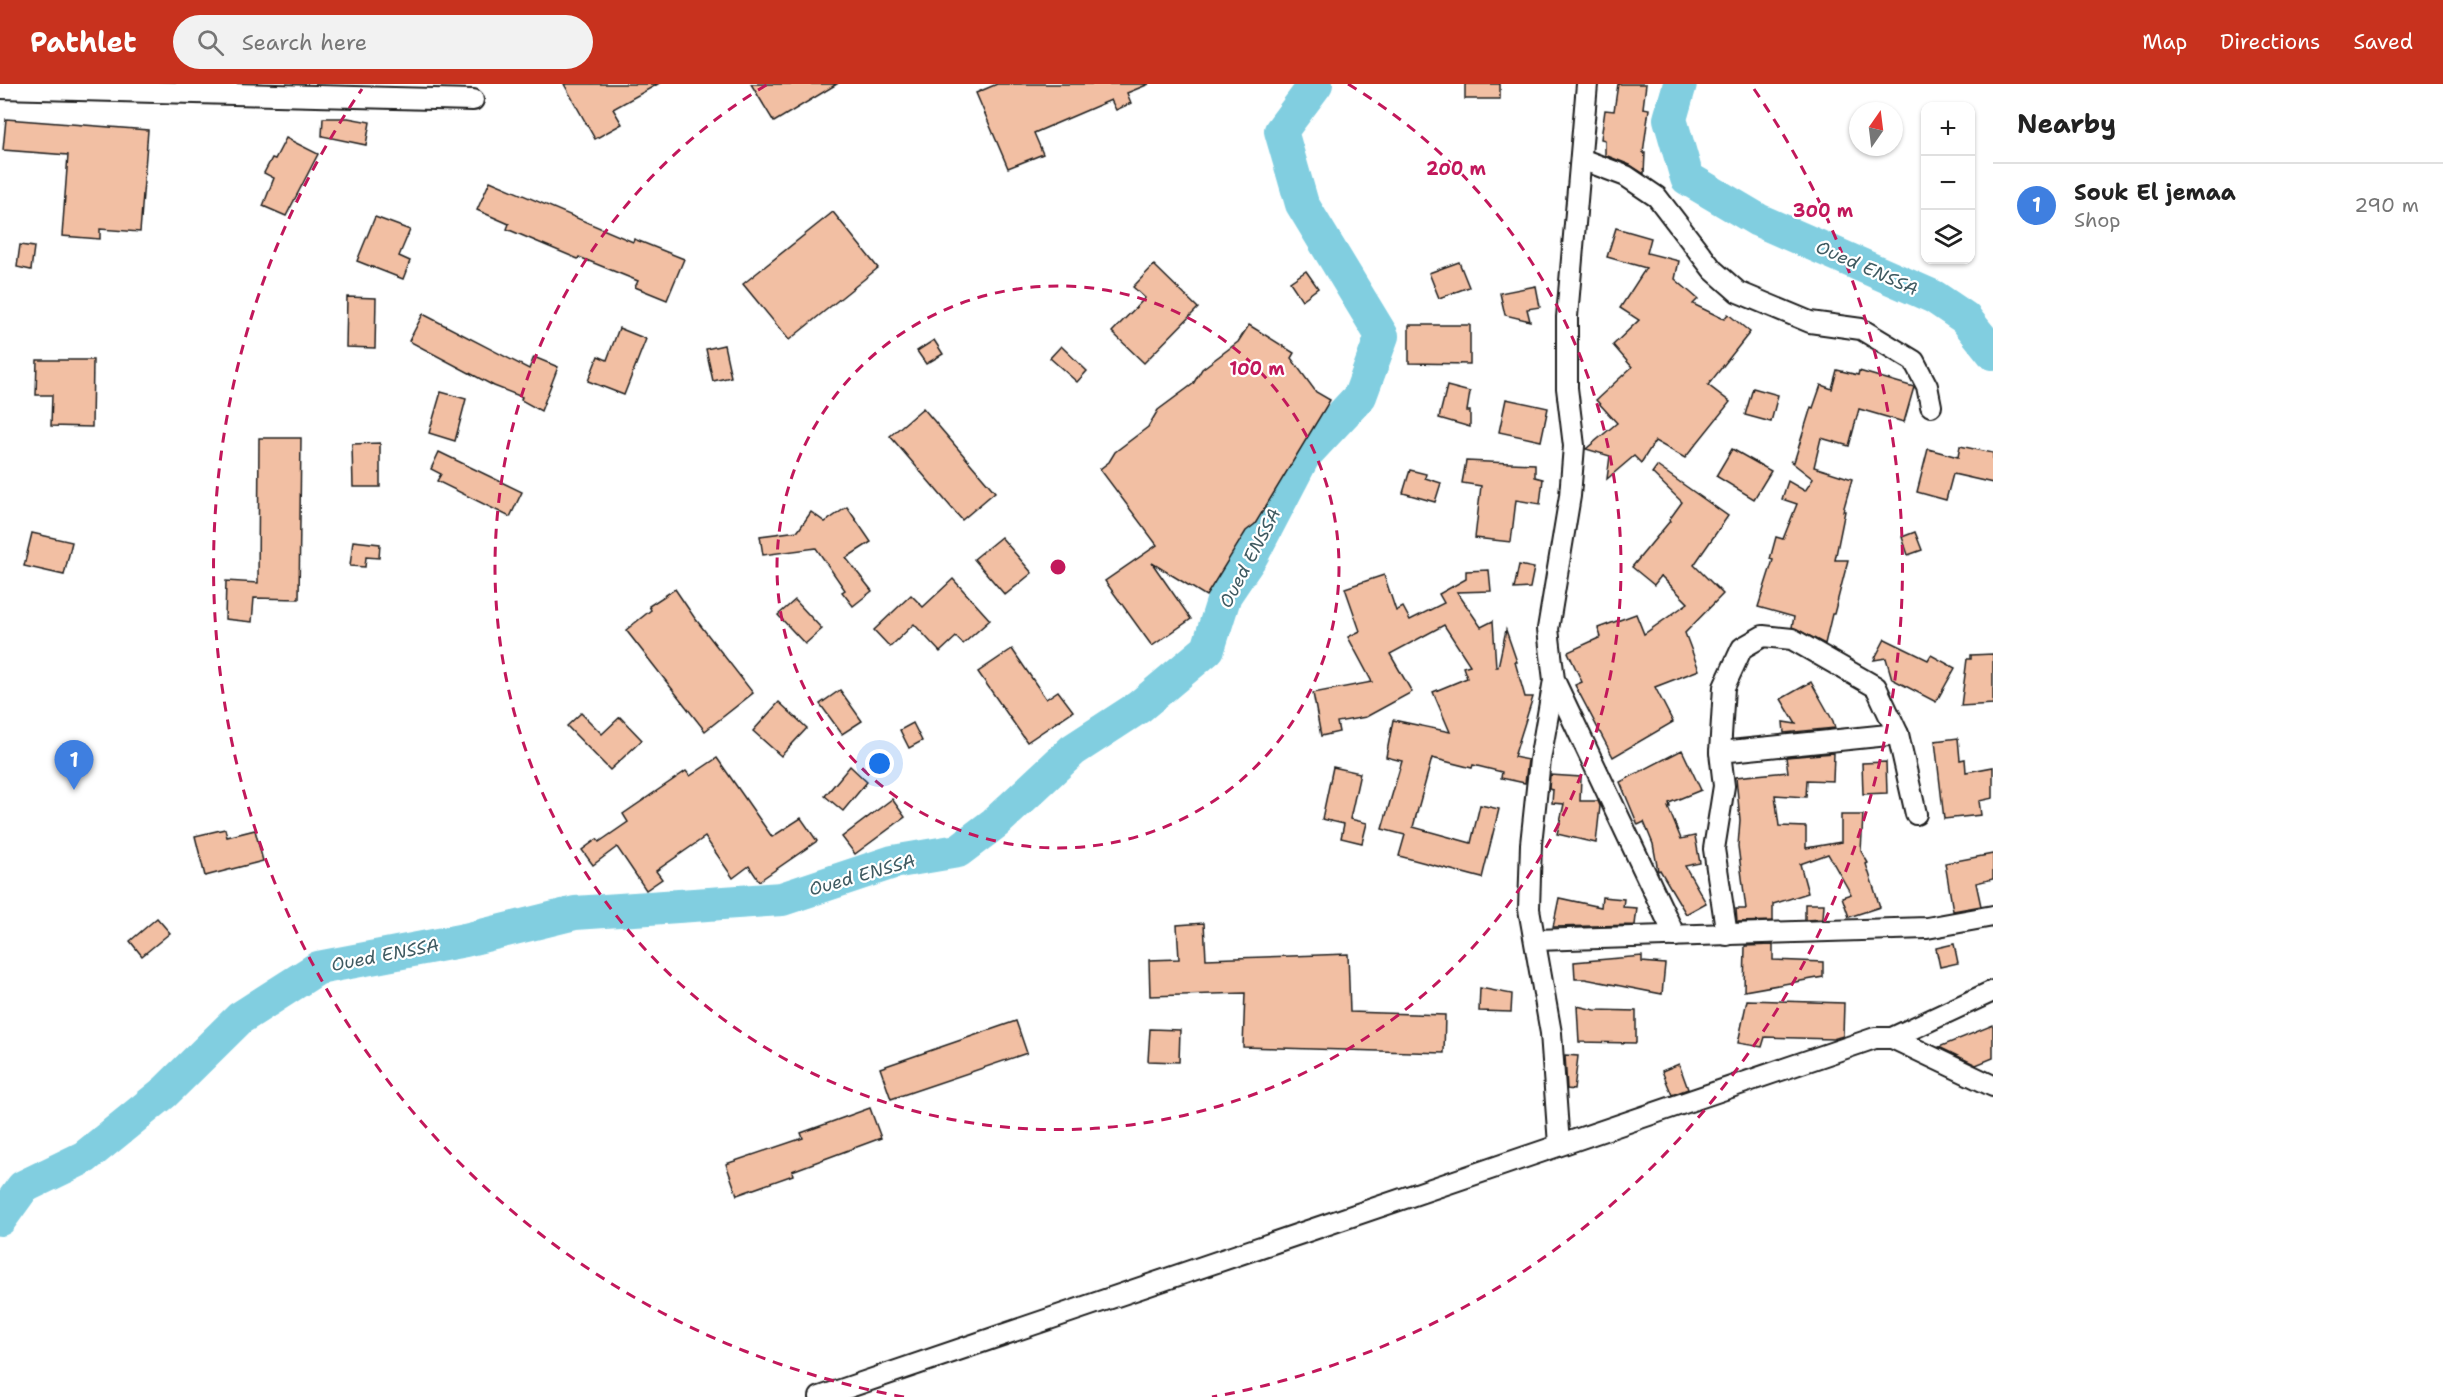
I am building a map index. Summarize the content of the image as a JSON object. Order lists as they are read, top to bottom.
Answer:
{
  "water": ["Oued ENSSA"],
  "north": "top",
  "page": {
    "header": "Pathlet",
    "search": "Search here",
    "nav": ["Map", "Directions", "Saved"],
    "heading": "Nearby",
    "map_buttons": ["+", "−"],
    "list": [
      {
        "mark": "1",
        "name": "Souk El jemaa",
        "note": "Shop",
        "value": "290 m"
      }
    ],
    "pins": "1"
  },
  "rings": ["200 m", "300 m", "100 m"]
}
